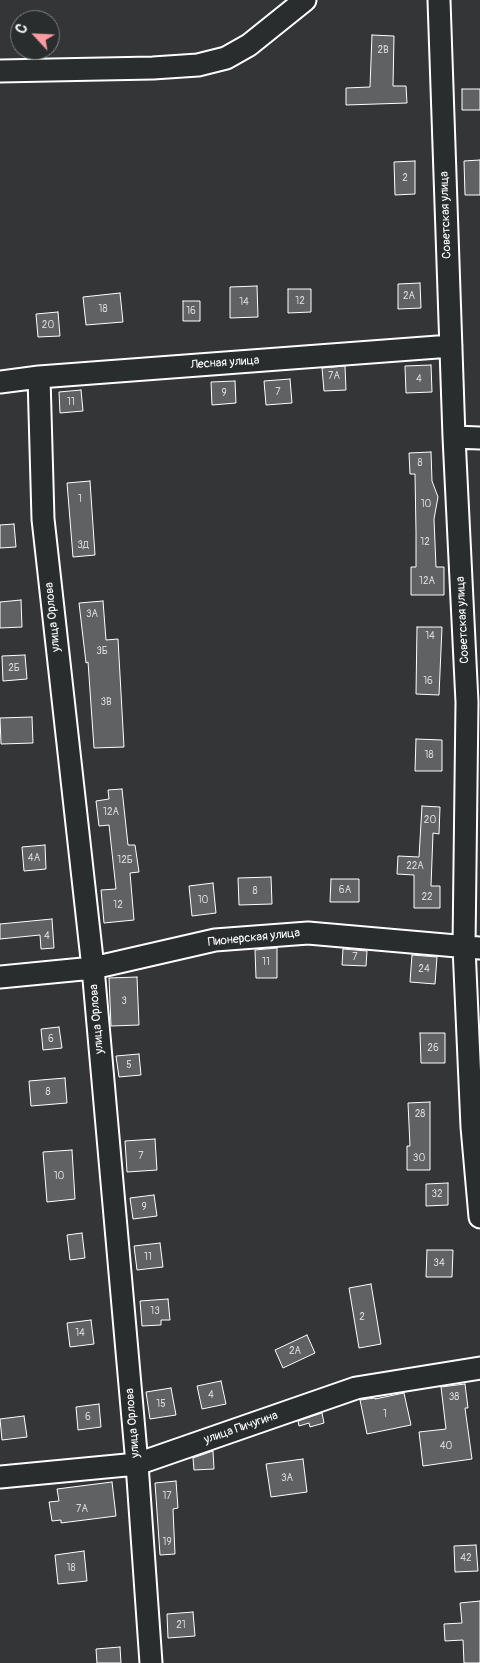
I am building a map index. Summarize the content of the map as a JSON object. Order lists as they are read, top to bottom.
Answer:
{
  "streets": {
    "street": [
      "Советская улица",
      "Лесная улица",
      "улица Орлова",
      "Пионерская улица",
      "улица Пичугина"
    ]
  },
  "crossings": [
    ["Советская улица", "Лесная улица"],
    ["Советская улица", "Пионерская улица"],
    ["Лесная улица", "улица Орлова"],
    ["улица Орлова", "Пионерская улица"],
    ["улица Орлова", "улица Пичугина"]
  ],
  "house_numbers": [
    "2В",
    "2",
    "2А",
    "12",
    "14",
    "18",
    "16",
    "20",
    "7А",
    "4",
    "7",
    "9",
    "11",
    "8",
    "1",
    "10",
    "12",
    "3Д",
    "12А",
    "3А",
    "14",
    "3Б",
    "2Б",
    "16",
    "3В",
    "18",
    "12А",
    "20",
    "4А",
    "12Б",
    "22А",
    "6А",
    "8",
    "22",
    "10",
    "12",
    "4",
    "7",
    "11",
    "24",
    "3",
    "6",
    "26",
    "5",
    "8",
    "28",
    "7",
    "30",
    "10",
    "32",
    "9",
    "11",
    "34",
    "13",
    "2",
    "14",
    "2А",
    "4",
    "38",
    "15",
    "1",
    "6",
    "40",
    "3А",
    "17",
    "7А",
    "19",
    "42",
    "18",
    "21"
  ],
  "north": "top left"
}
